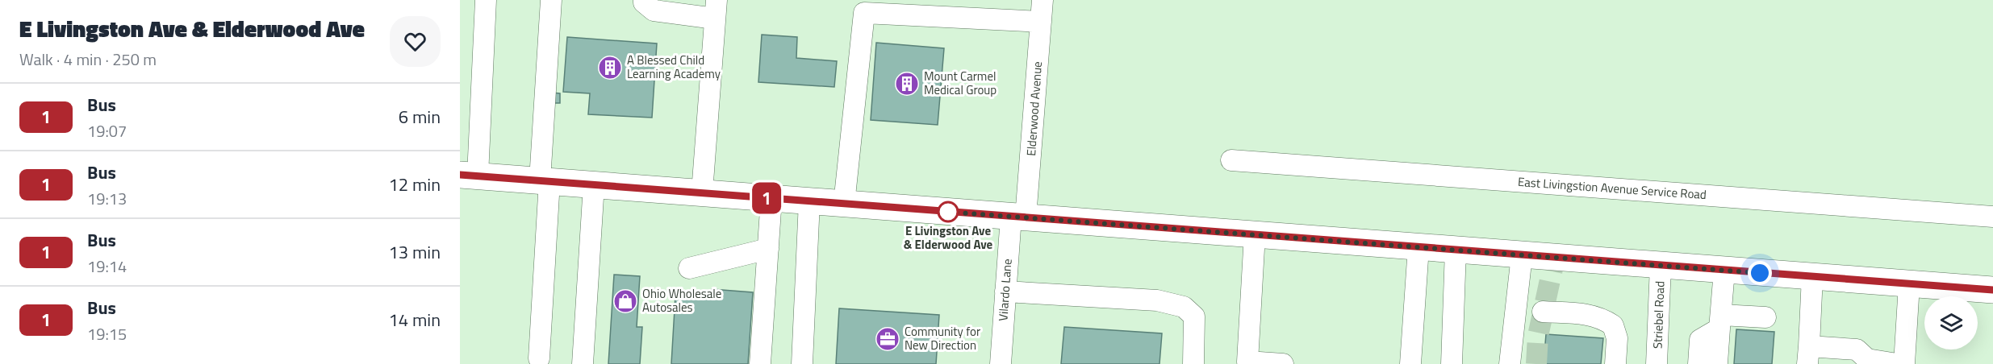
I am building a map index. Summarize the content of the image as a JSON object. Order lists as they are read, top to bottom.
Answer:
{
  "streets": {
    "street": [
      "Elderwood Avenue",
      "East Livingstion Avenue Service Road",
      "Vilardo Lane",
      "Striebel Road"
    ]
  },
  "crossings": [
    ["Elderwood Avenue", "Vilardo Lane"]
  ],
  "places": {
    "building": ["A Blessed Child Learning Academy", "Mount Carmel Medical Group"],
    "other": ["E Livingston Ave & Elderwood Ave"],
    "shop": ["Ohio Wholesale Autosales"],
    "office": ["Community for New Direction"]
  },
  "lines": ["bus line 1"],
  "page": {
    "heading": ["E Livingston Ave & Elderwood Ave", "Walk · 4 min · 250 m"],
    "on_map": "1",
    "list": [
      {
        "mark": "1",
        "name": "Bus",
        "note": "19:07",
        "value": "6 min"
      },
      {
        "mark": "1",
        "name": "Bus",
        "note": "19:13",
        "value": "12 min"
      },
      {
        "mark": "1",
        "name": "Bus",
        "note": "19:14",
        "value": "13 min"
      },
      {
        "mark": "1",
        "name": "Bus",
        "note": "19:15",
        "value": "14 min"
      }
    ]
  }
}
